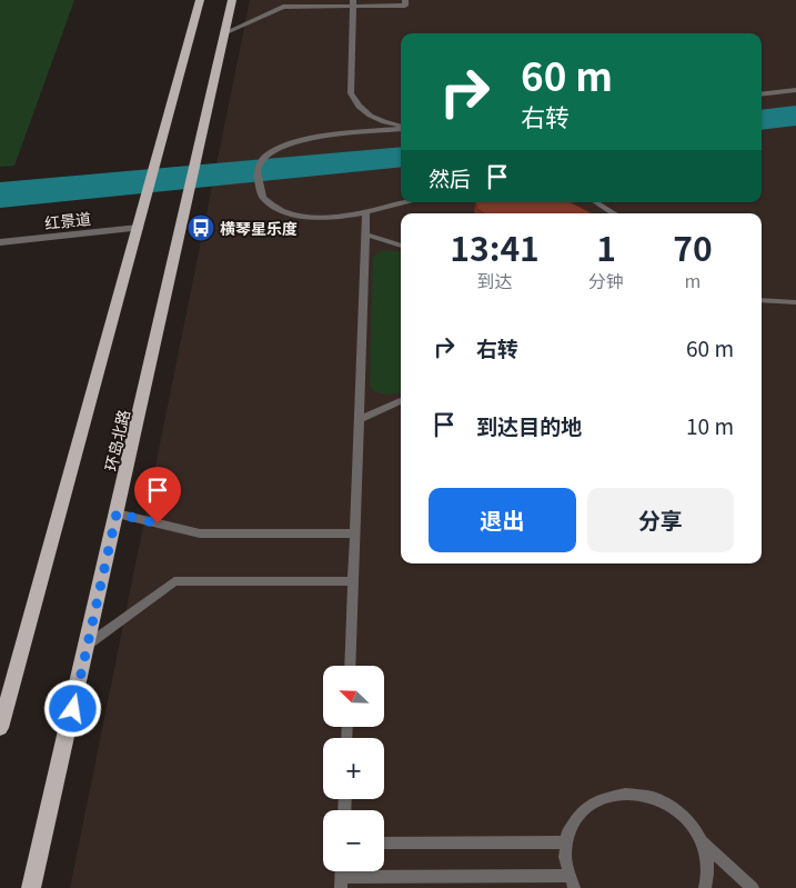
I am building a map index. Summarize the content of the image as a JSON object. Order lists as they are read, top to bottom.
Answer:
{
  "streets": {
    "main road": ["环岛北路"],
    "street": ["红景道"]
  },
  "places": {
    "bus stop": ["横琴星乐度"]
  },
  "north": "top left",
  "page": {
    "turn": ["60 m", "右转"],
    "then": "然后",
    "eta": [
      "13:41",
      "到达",
      "1",
      "分钟",
      "70",
      "m"
    ],
    "list": [
      {
        "name": "右转",
        "value": "60 m"
      },
      {
        "name": "到达目的地",
        "value": "10 m"
      }
    ],
    "buttons": ["退出", "分享"],
    "map_buttons": ["+", "−"]
  }
}
